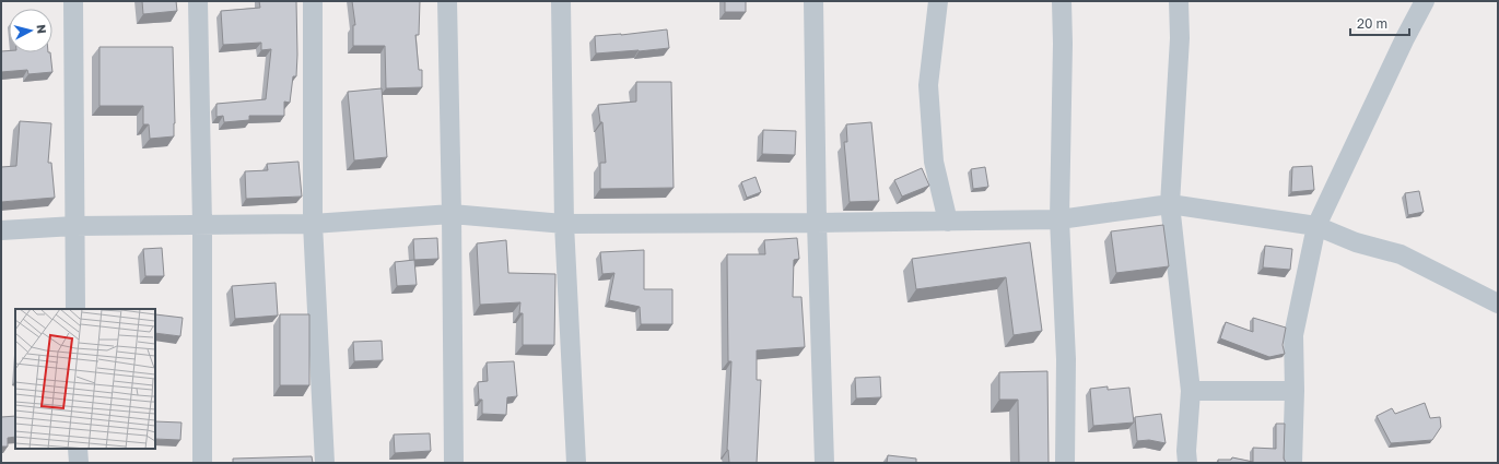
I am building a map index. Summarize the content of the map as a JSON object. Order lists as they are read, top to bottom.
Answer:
{
  "scale_bar": "20 m",
  "north": "right"
}
